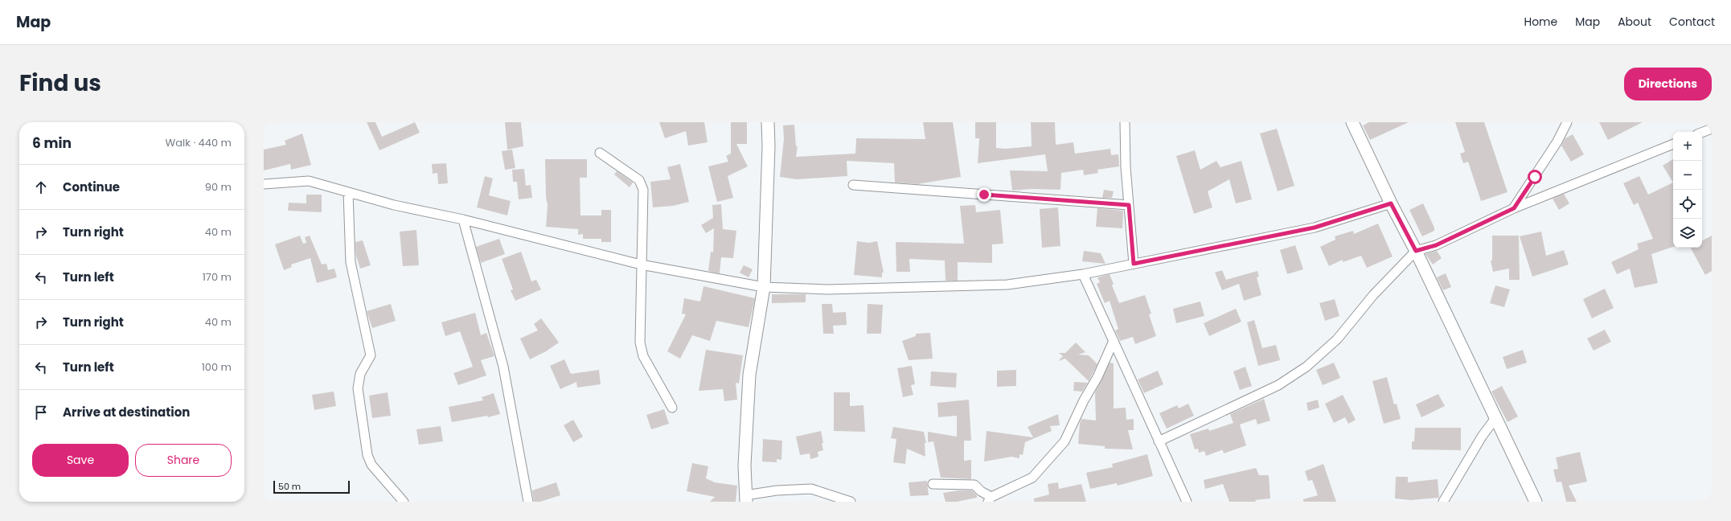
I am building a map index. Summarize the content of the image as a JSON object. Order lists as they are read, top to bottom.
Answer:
{
  "scale_bar": "50 m",
  "page": {
    "header": "Map",
    "nav": [
      "Home",
      "Map",
      "About",
      "Contact"
    ],
    "title": "Find us",
    "buttons": [
      "Directions",
      ["Save", "Share"]
    ],
    "heading": ["6 min", "Walk · 440 m"],
    "map_buttons": ["+", "−"],
    "list": [
      ["Continue", "90 m"],
      ["Turn right", "40 m"],
      ["Turn left", "170 m"],
      ["Turn right", "40 m"],
      ["Turn left", "100 m"],
      "Arrive at destination"
    ],
    "scale": "50 m"
  }
}
